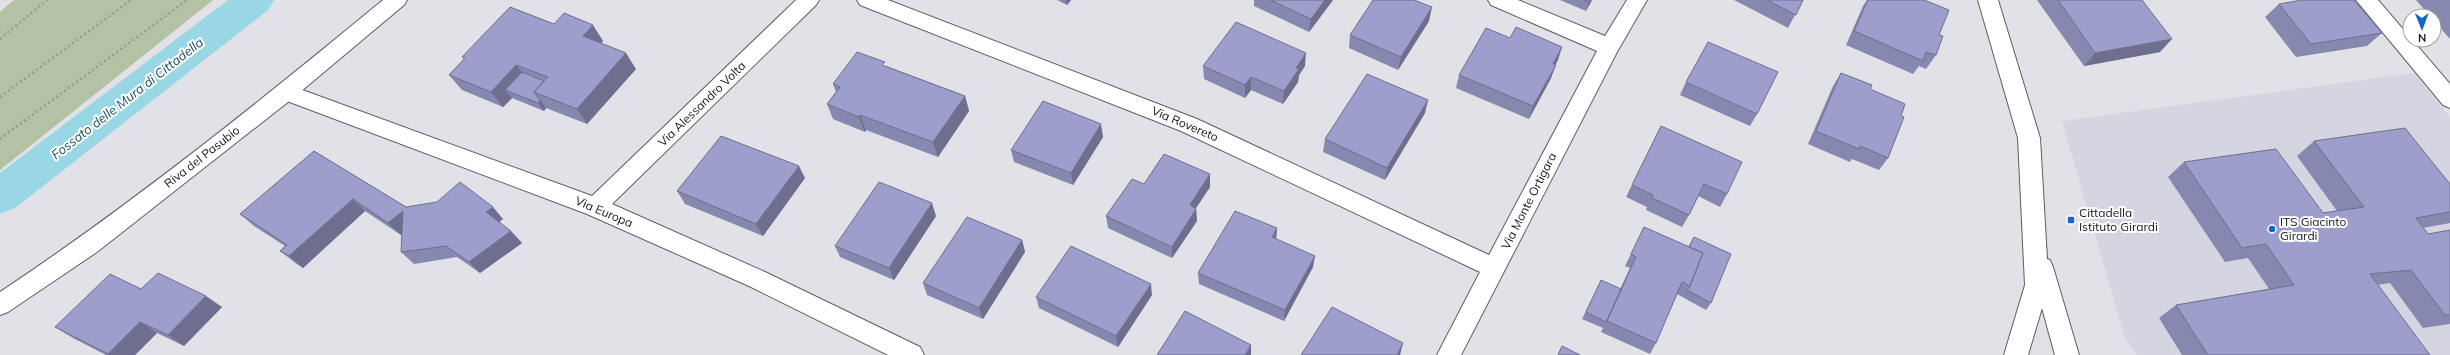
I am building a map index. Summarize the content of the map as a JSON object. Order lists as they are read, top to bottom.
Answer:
{
  "streets": {
    "street": [
      "Via Alessandro Volta",
      "Via Rovereto",
      "Riva del Pasubio",
      "Via Monte Ortigara",
      "Via Europa"
    ]
  },
  "crossings": [
    ["Via Alessandro Volta", "Via Europa"],
    ["Via Rovereto", "Via Monte Ortigara"],
    ["Riva del Pasubio", "Via Europa"]
  ],
  "water": ["Fossato delle Mura di Cittadella"],
  "places": {
    "transit": ["Cittadella Istituto Girardi"],
    "other": ["ITS Giacinto Girardi"]
  },
  "north": "bottom"
}
